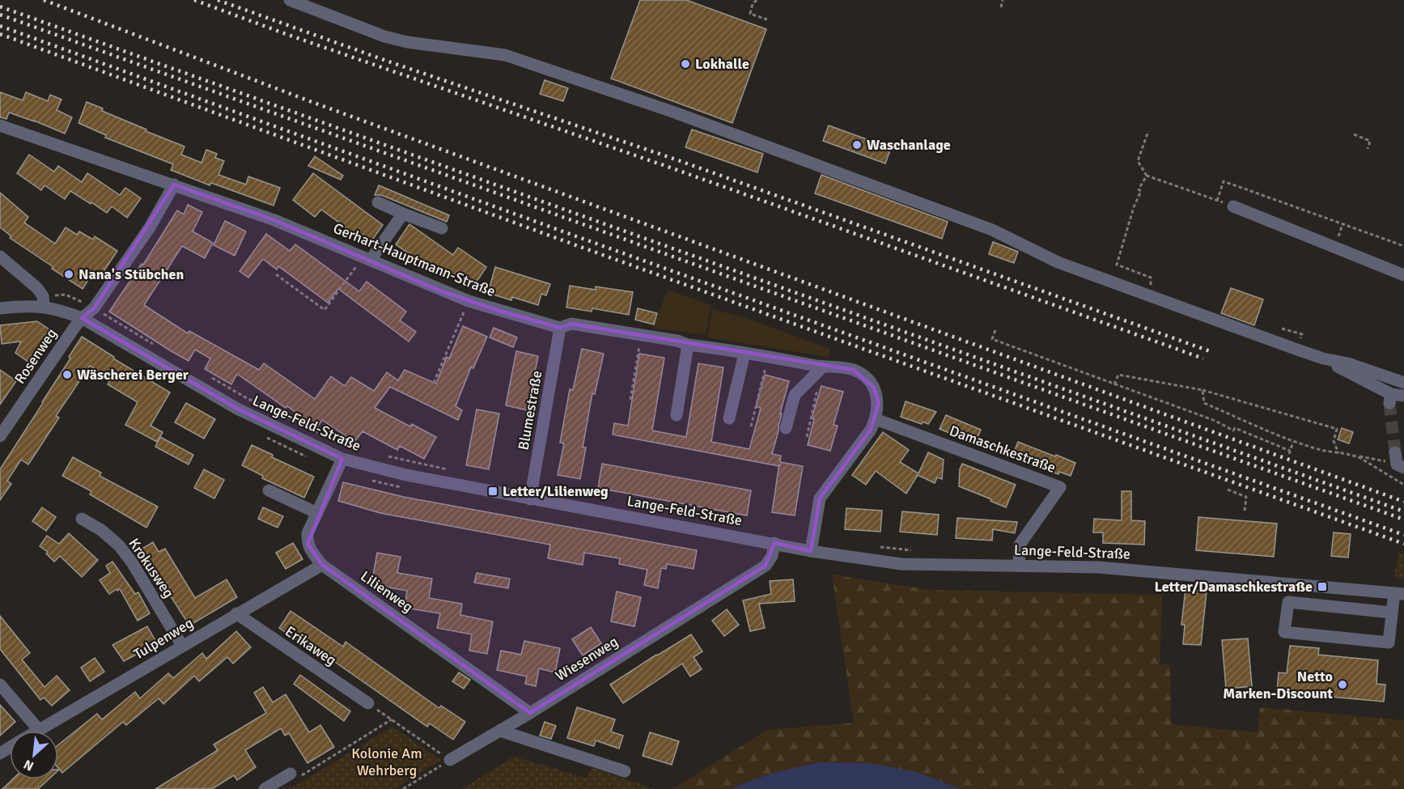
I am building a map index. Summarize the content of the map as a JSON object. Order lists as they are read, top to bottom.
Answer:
{
  "streets": {
    "street": [
      "Gerhart-Hauptmann-Straße",
      "Rosenweg",
      "Blumestraße",
      "Lange-Feld-Straße",
      "Damaschkestraße",
      "Krokusweg",
      "Lilienweg",
      "Tulpenweg",
      "Erikaweg",
      "Wiesenweg"
    ]
  },
  "crossings": [
    ["Gerhart-Hauptmann-Straße", "Rosenweg"],
    ["Gerhart-Hauptmann-Straße", "Blumestraße"],
    ["Gerhart-Hauptmann-Straße", "Lange-Feld-Straße"],
    ["Gerhart-Hauptmann-Straße", "Damaschkestraße"],
    ["Rosenweg", "Lange-Feld-Straße"],
    ["Blumestraße", "Lange-Feld-Straße"],
    ["Lange-Feld-Straße", "Damaschkestraße"],
    ["Lange-Feld-Straße", "Lilienweg"],
    ["Lange-Feld-Straße", "Wiesenweg"],
    ["Krokusweg", "Tulpenweg"],
    ["Lilienweg", "Tulpenweg"],
    ["Lilienweg", "Wiesenweg"],
    ["Tulpenweg", "Erikaweg"]
  ],
  "parks": ["Kolonie Am Wehrberg"],
  "places": {
    "other": [
      "Lokhalle",
      "Waschanlage",
      "Nana's Stübchen",
      "Wäscherei Berger",
      "Netto Marken-Discount"
    ],
    "transit": ["Letter/Lilienweg", "Letter/Damaschkestraße"]
  },
  "north": "bottom left"
}
